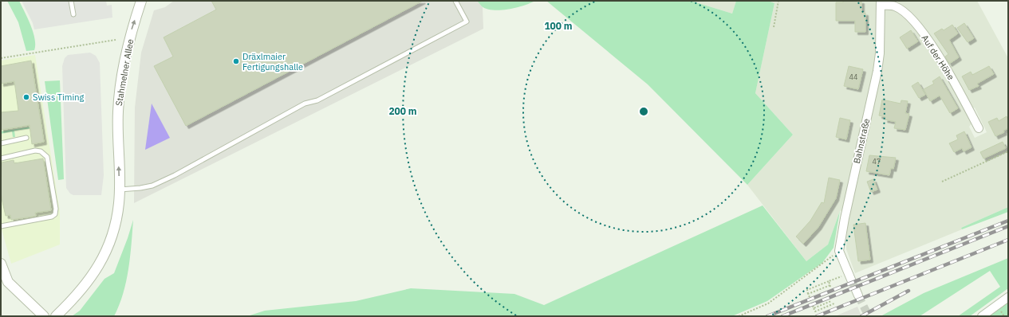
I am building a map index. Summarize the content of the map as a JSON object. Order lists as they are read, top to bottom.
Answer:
{
  "streets": {
    "street": ["Auf der Höhe", "Stahmelner Allee", "Bahnstraße"]
  },
  "crossings": [
    ["Auf der Höhe", "Bahnstraße"]
  ],
  "one_way": ["Stahmelner Allee"],
  "places": ["Dräxlmaier Fertigungshalle", "Swiss Timing"],
  "house_numbers": ["44", "47"],
  "rings": ["100 m", "200 m"]
}
